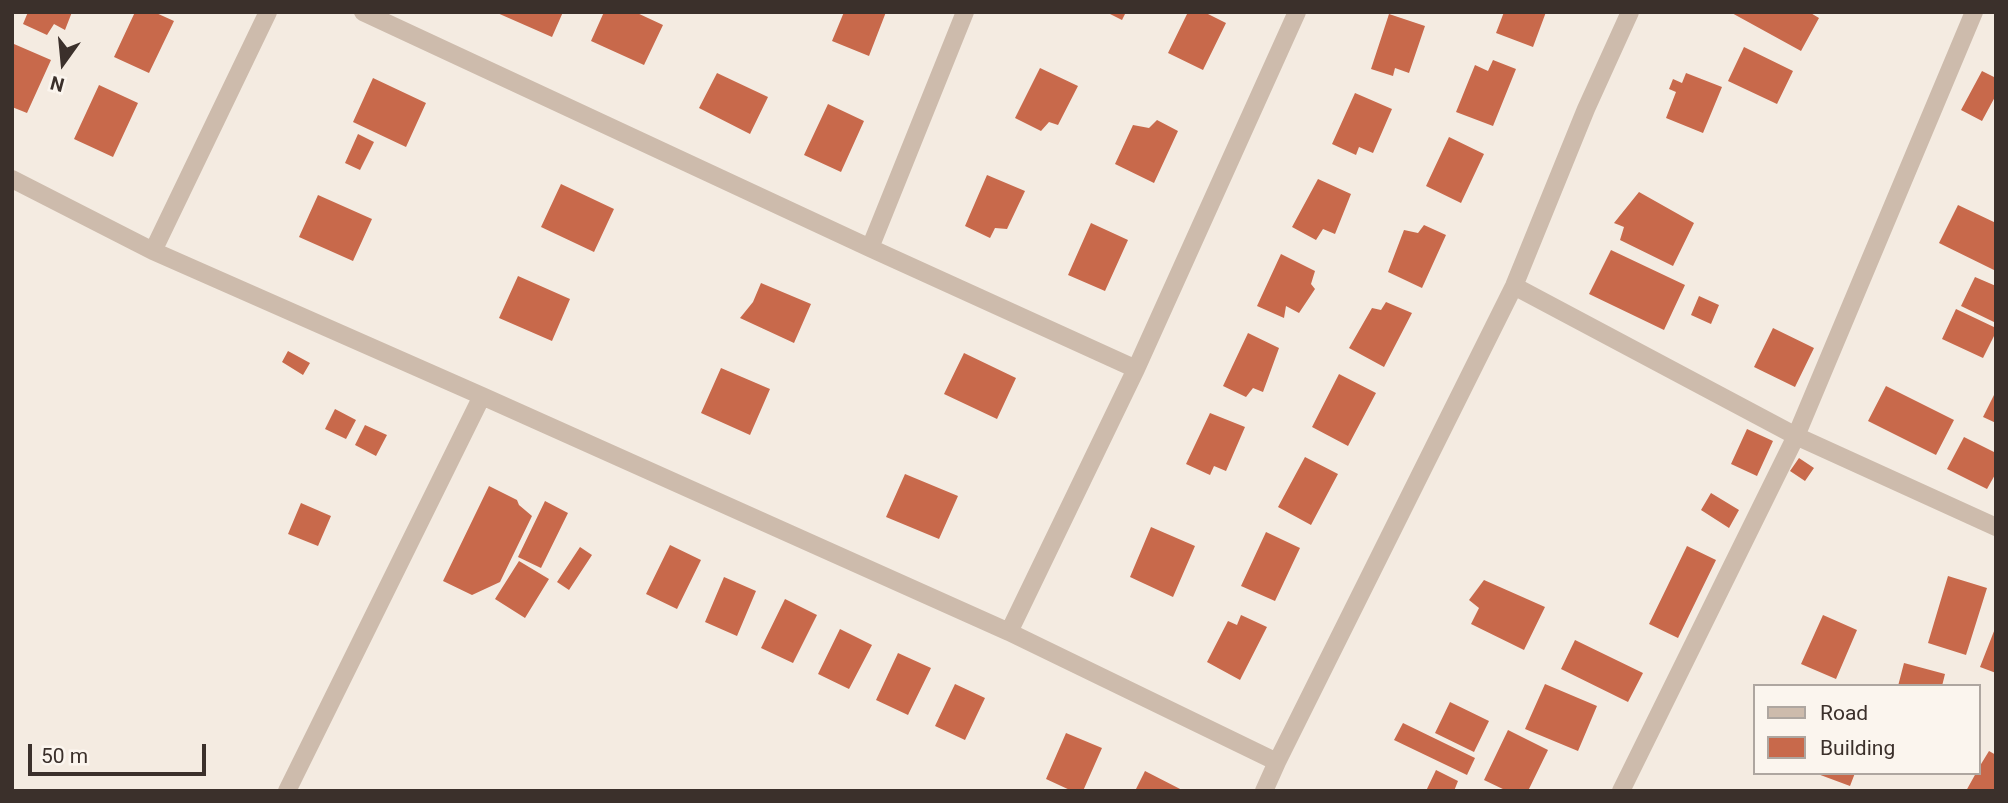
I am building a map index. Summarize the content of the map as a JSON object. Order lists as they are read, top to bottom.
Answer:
{
  "legend": ["Road", "Building"],
  "scale_bar": "50 m",
  "north": "bottom"
}
